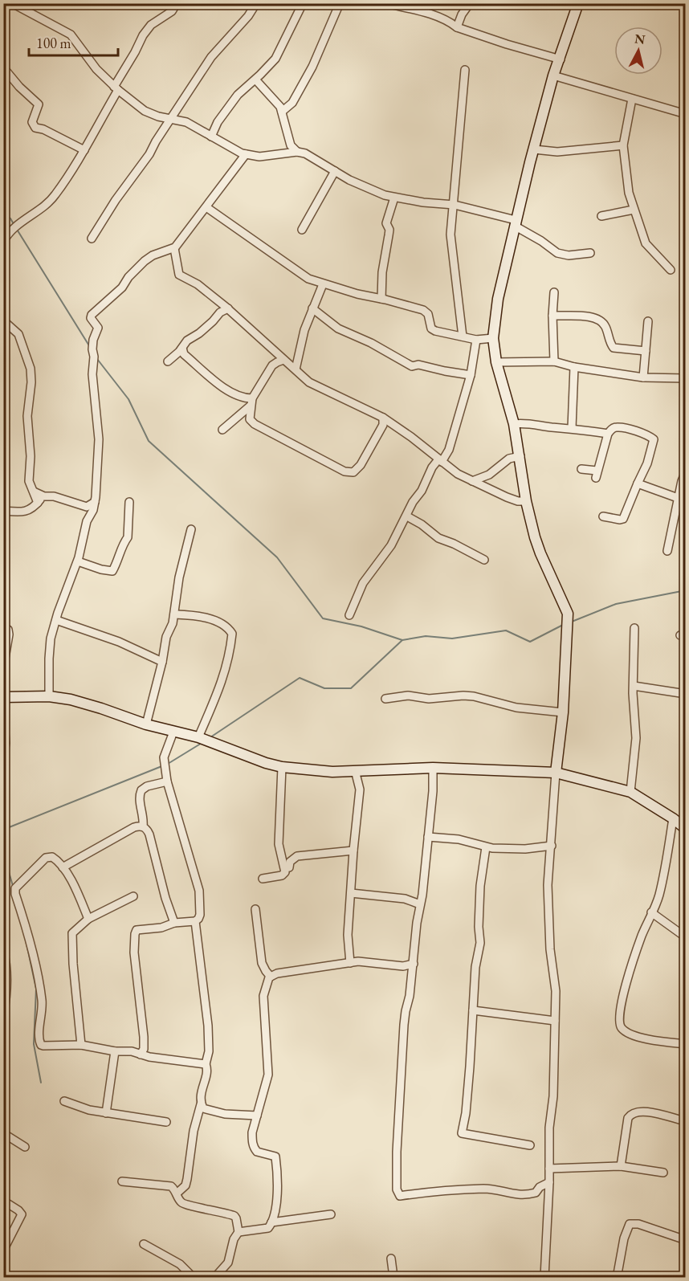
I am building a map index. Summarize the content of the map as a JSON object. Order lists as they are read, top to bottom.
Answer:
{
  "scale_bar": "100 m",
  "north": "top"
}
